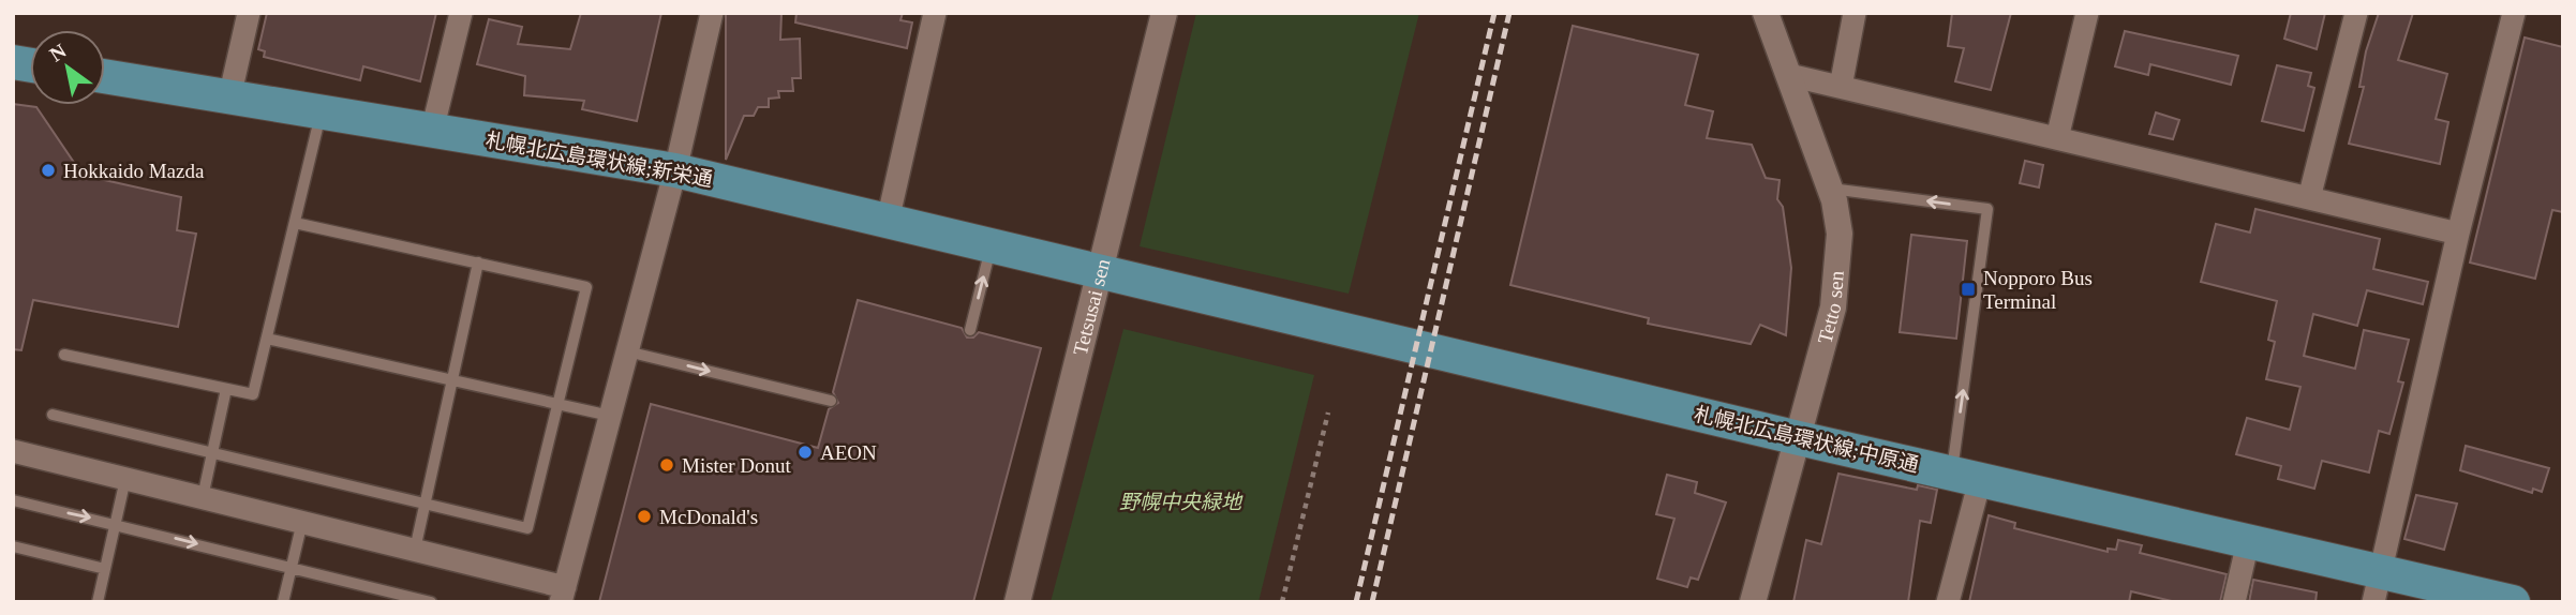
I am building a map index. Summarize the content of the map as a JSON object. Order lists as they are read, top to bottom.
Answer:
{
  "streets": {
    "main road": ["札幌北広島環状線;新栄通", "札幌北広島環状線;中原通"],
    "street": ["Tetto sen", "Tetsusai sen"]
  },
  "crossings": [
    ["札幌北広島環状線;新栄通", "Tetsusai sen"],
    ["札幌北広島環状線;新栄通", "札幌北広島環状線;中原通"],
    ["Tetto sen", "札幌北広島環状線;中原通"],
    ["Tetsusai sen", "札幌北広島環状線;中原通"]
  ],
  "parks": ["野幌中央緑地"],
  "places": {
    "other": [
      "Hokkaido Mazda",
      "AEON",
      "Mister Donut",
      "McDonald's"
    ],
    "transit": ["Nopporo Bus Terminal"]
  },
  "north": "top left"
}
